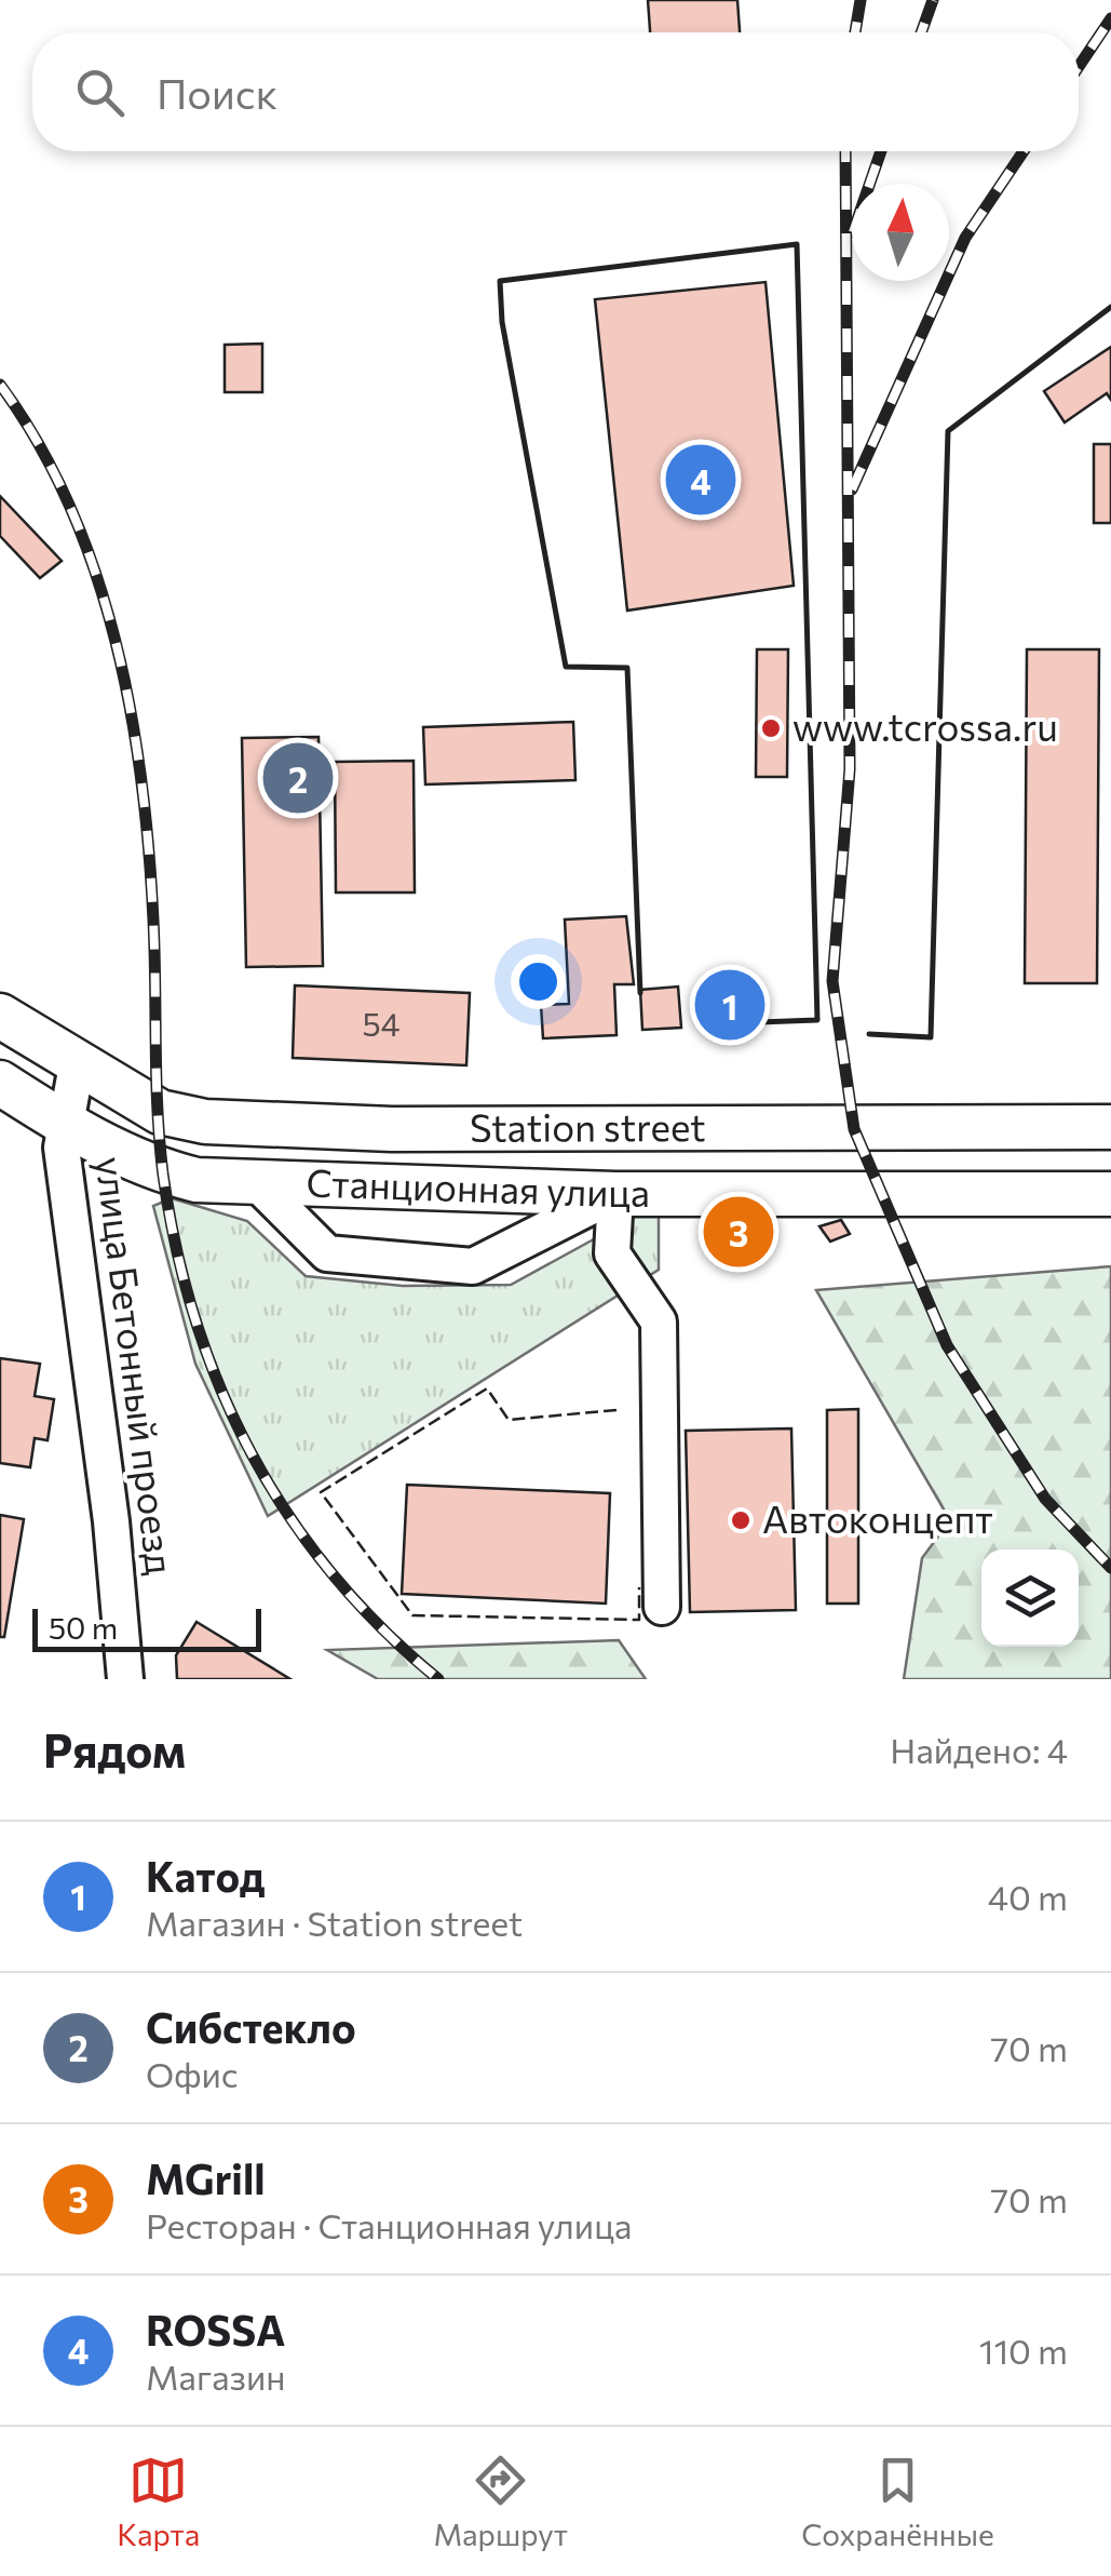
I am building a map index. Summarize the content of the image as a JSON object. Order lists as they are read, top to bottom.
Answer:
{
  "streets": {
    "main road": ["Station street", "Станционная улица"],
    "street": ["улица Бетонный проезд"]
  },
  "crossings": [
    ["Station street", "улица Бетонный проезд"],
    ["Станционная улица", "улица Бетонный проезд"]
  ],
  "places": ["www.tcrossa.ru", "Автоконцепт"],
  "house_numbers": ["54"],
  "scale_bar": "50 m",
  "north": "top",
  "page": {
    "search": "Поиск",
    "pins": [
      "4",
      "2",
      "1",
      "3"
    ],
    "scale": "50 m",
    "heading": ["Рядом", "Найдено: 4"],
    "list": [
      {
        "mark": "1",
        "name": "Катод",
        "note": "Магазин · Station street",
        "value": "40 m"
      },
      {
        "mark": "2",
        "name": "Сибстекло",
        "note": "Офис",
        "value": "70 m"
      },
      {
        "mark": "3",
        "name": "MGrill",
        "note": "Ресторан · Станционная улица",
        "value": "70 m"
      },
      {
        "mark": "4",
        "name": "ROSSA",
        "note": "Магазин",
        "value": "110 m"
      }
    ],
    "nav": ["Карта", "Маршрут", "Сохранённые"]
  }
}
